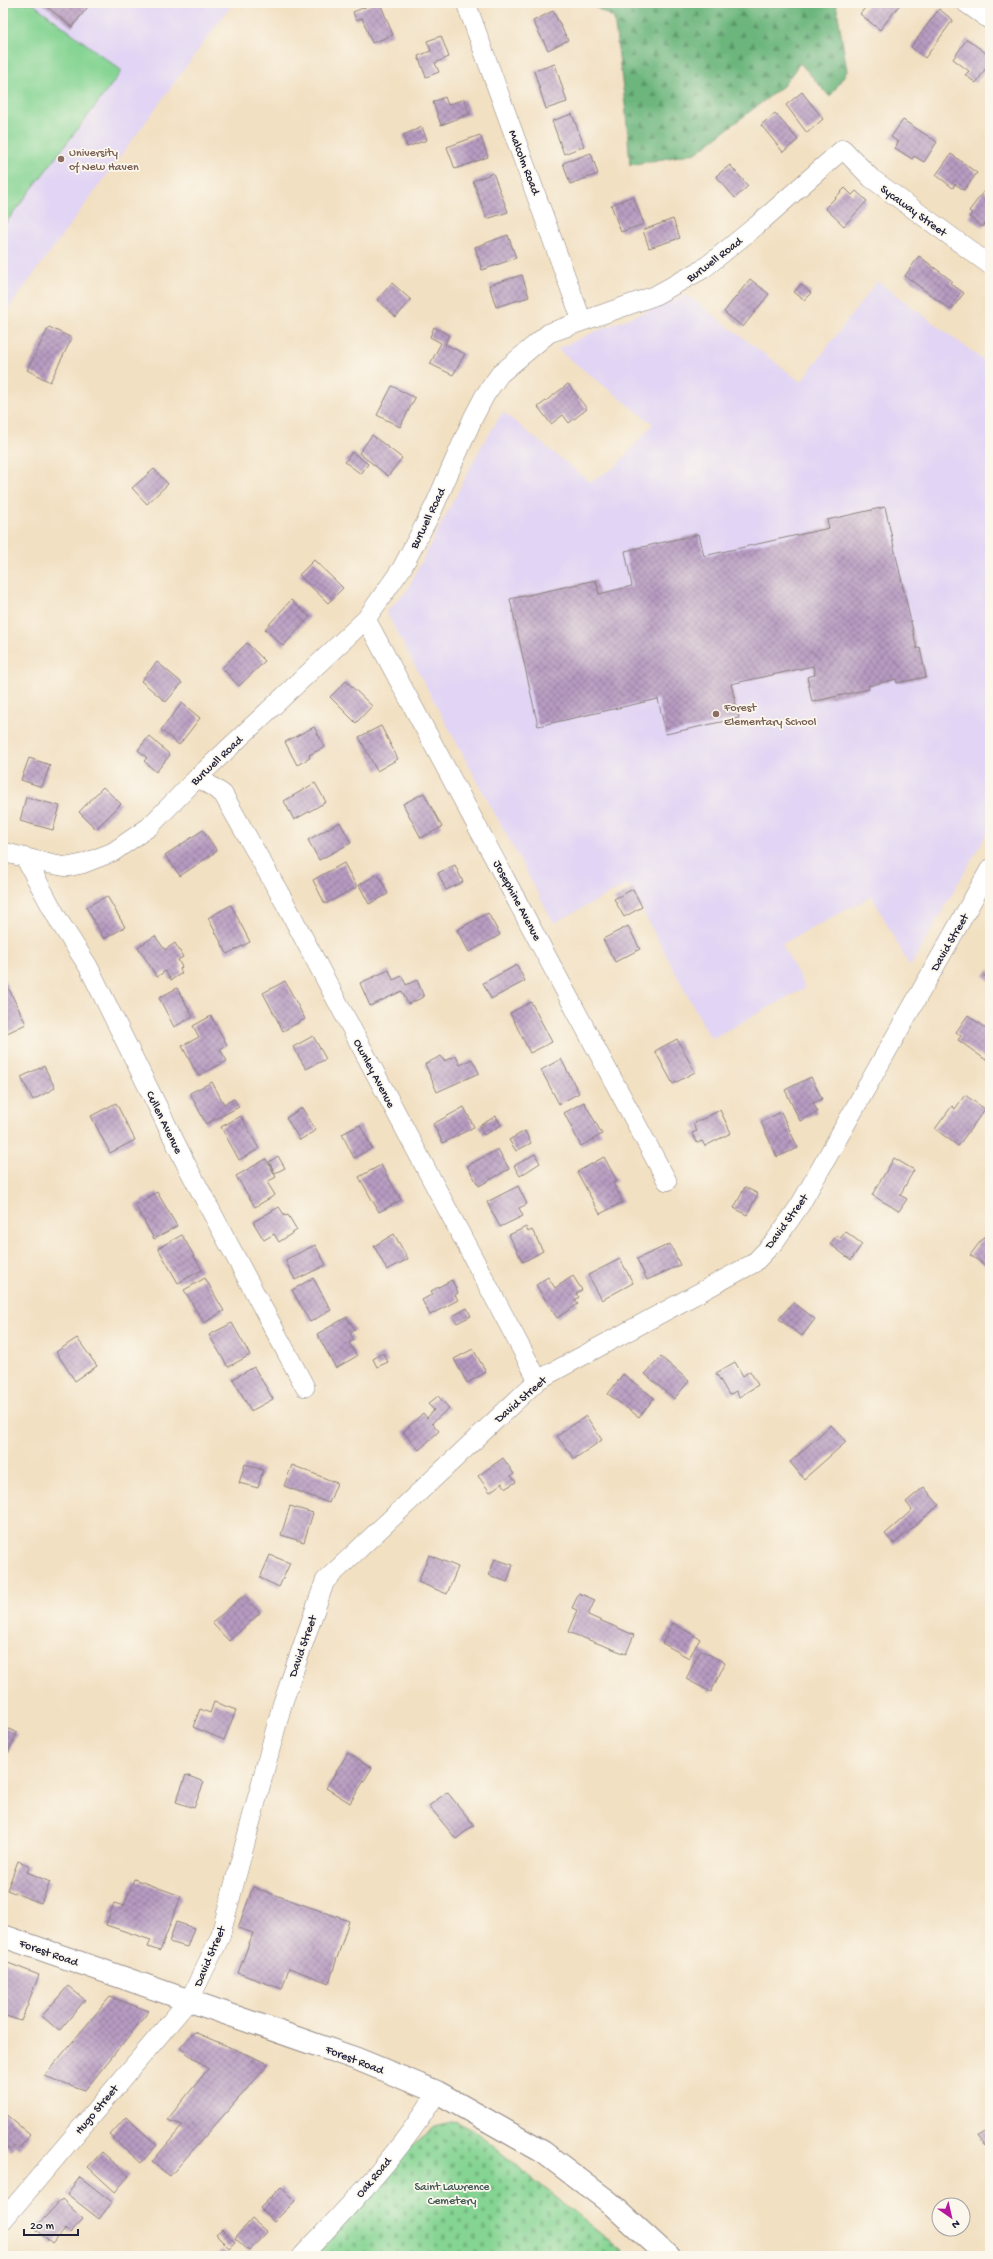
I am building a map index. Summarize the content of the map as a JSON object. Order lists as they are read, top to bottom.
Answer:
{
  "streets": {
    "main road": ["Forest Road"],
    "street": [
      "Malcolm Road",
      "Sycaway Street",
      "Burwell Road",
      "Josephine Avenue",
      "David Street",
      "Ownley Avenue",
      "Cullen Avenue",
      "Hugo Street",
      "Oak Road"
    ]
  },
  "crossings": [
    ["Malcolm Road", "Burwell Road"],
    ["Sycaway Street", "Burwell Road"],
    ["Burwell Road", "Josephine Avenue"],
    ["Burwell Road", "Ownley Avenue"],
    ["Burwell Road", "Cullen Avenue"],
    ["David Street", "Ownley Avenue"],
    ["David Street", "Forest Road"],
    ["David Street", "Hugo Street"],
    ["Forest Road", "Hugo Street"],
    ["Forest Road", "Oak Road"]
  ],
  "parks": ["Saint Lawrence Cemetery"],
  "places": ["University of New Haven", "Forest Elementary School"],
  "scale_bar": "20 m",
  "north": "bottom right"
}
